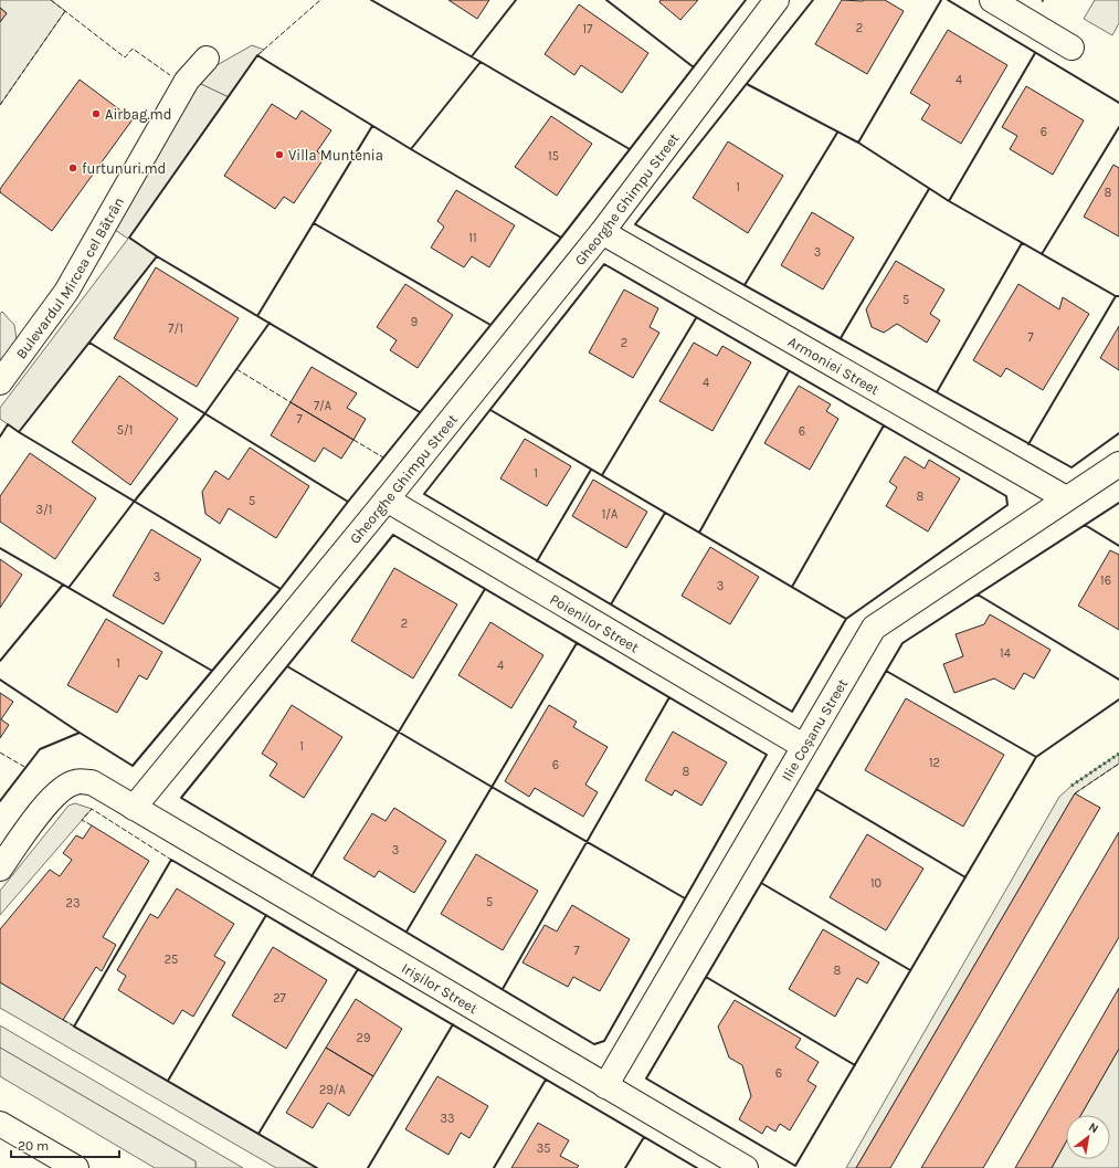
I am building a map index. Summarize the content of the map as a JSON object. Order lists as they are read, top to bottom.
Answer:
{
  "streets": {
    "street": [
      "Gheorghe Ghimpu Street",
      "Bulevardul Mircea cel Bătrân",
      "Armoniei Street",
      "Poienilor Street",
      "Ilie Coșanu Street",
      "Irișilor Street"
    ]
  },
  "crossings": [
    ["Gheorghe Ghimpu Street", "Armoniei Street"],
    ["Gheorghe Ghimpu Street", "Poienilor Street"],
    ["Gheorghe Ghimpu Street", "Irișilor Street"],
    ["Armoniei Street", "Ilie Coșanu Street"],
    ["Poienilor Street", "Ilie Coșanu Street"],
    ["Ilie Coșanu Street", "Irișilor Street"]
  ],
  "places": ["Airbag.md", "Villa Muntenia", "furtunuri.md"],
  "house_numbers": [
    "2",
    "17",
    "4",
    "6",
    "15",
    "1",
    "8",
    "11",
    "3",
    "5",
    "9",
    "7/1",
    "7",
    "2",
    "4",
    "7/A",
    "7",
    "5/1",
    "6",
    "1",
    "8",
    "5",
    "3/1",
    "1/A",
    "3",
    "16",
    "3",
    "2",
    "14",
    "1",
    "4",
    "1",
    "12",
    "6",
    "8",
    "3",
    "10",
    "5",
    "23",
    "7",
    "25",
    "8",
    "27",
    "29",
    "6",
    "29/A",
    "33",
    "35"
  ],
  "scale_bar": "20 m",
  "north": "top right"
}
